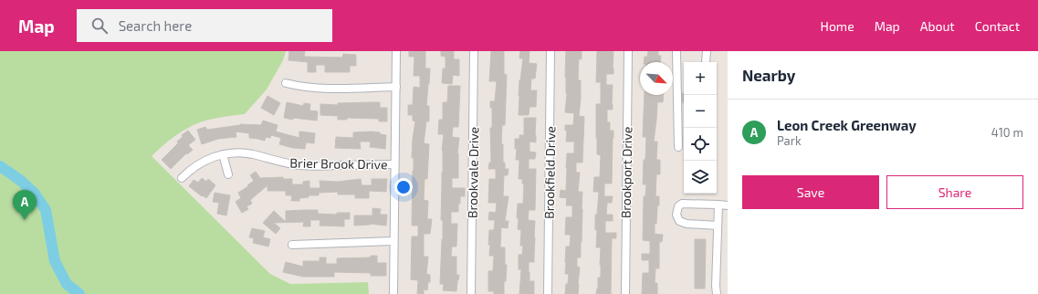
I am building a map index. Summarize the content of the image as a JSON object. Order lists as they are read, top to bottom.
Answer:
{
  "streets": {
    "street": [
      "Brier Brook Drive",
      "Brookvale Drive",
      "Brookfield Drive",
      "Brookport Drive"
    ]
  },
  "north": "bottom right",
  "page": {
    "header": "Map",
    "search": "Search here",
    "nav": [
      "Home",
      "Map",
      "About",
      "Contact"
    ],
    "heading": "Nearby",
    "map_buttons": ["+", "−"],
    "list": [
      {
        "mark": "A",
        "name": "Leon Creek Greenway",
        "note": "Park",
        "value": "410 m"
      }
    ],
    "buttons": ["Save", "Share"],
    "pins": "A"
  }
}
